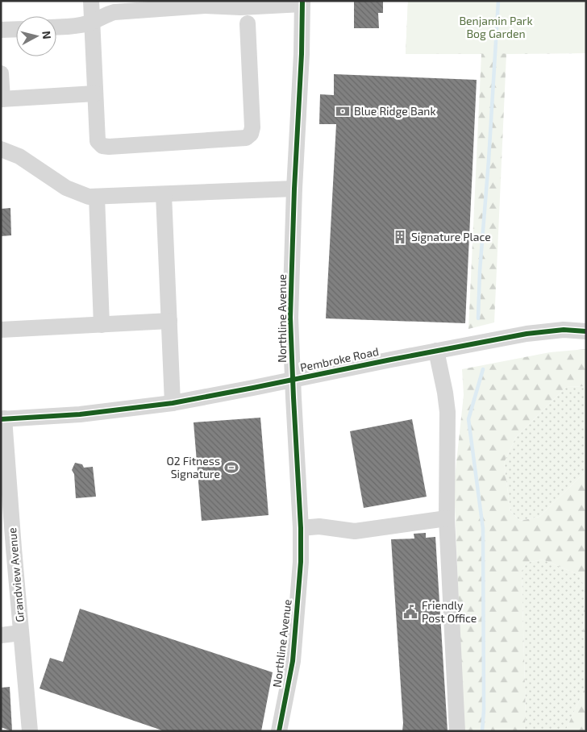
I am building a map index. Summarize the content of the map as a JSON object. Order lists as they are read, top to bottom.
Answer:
{
  "streets": {
    "street": ["Northline Avenue", "Pembroke Road", "Grandview Avenue"]
  },
  "crossings": [
    ["Northline Avenue", "Pembroke Road"],
    ["Pembroke Road", "Grandview Avenue"]
  ],
  "parks": ["Benjamin Park Bog Garden"],
  "places": {
    "bank": ["Blue Ridge Bank"],
    "building": ["Signature Place"],
    "sports": ["O2 Fitness Signature"],
    "public building": ["Friendly Post Office"]
  },
  "north": "right"
}
